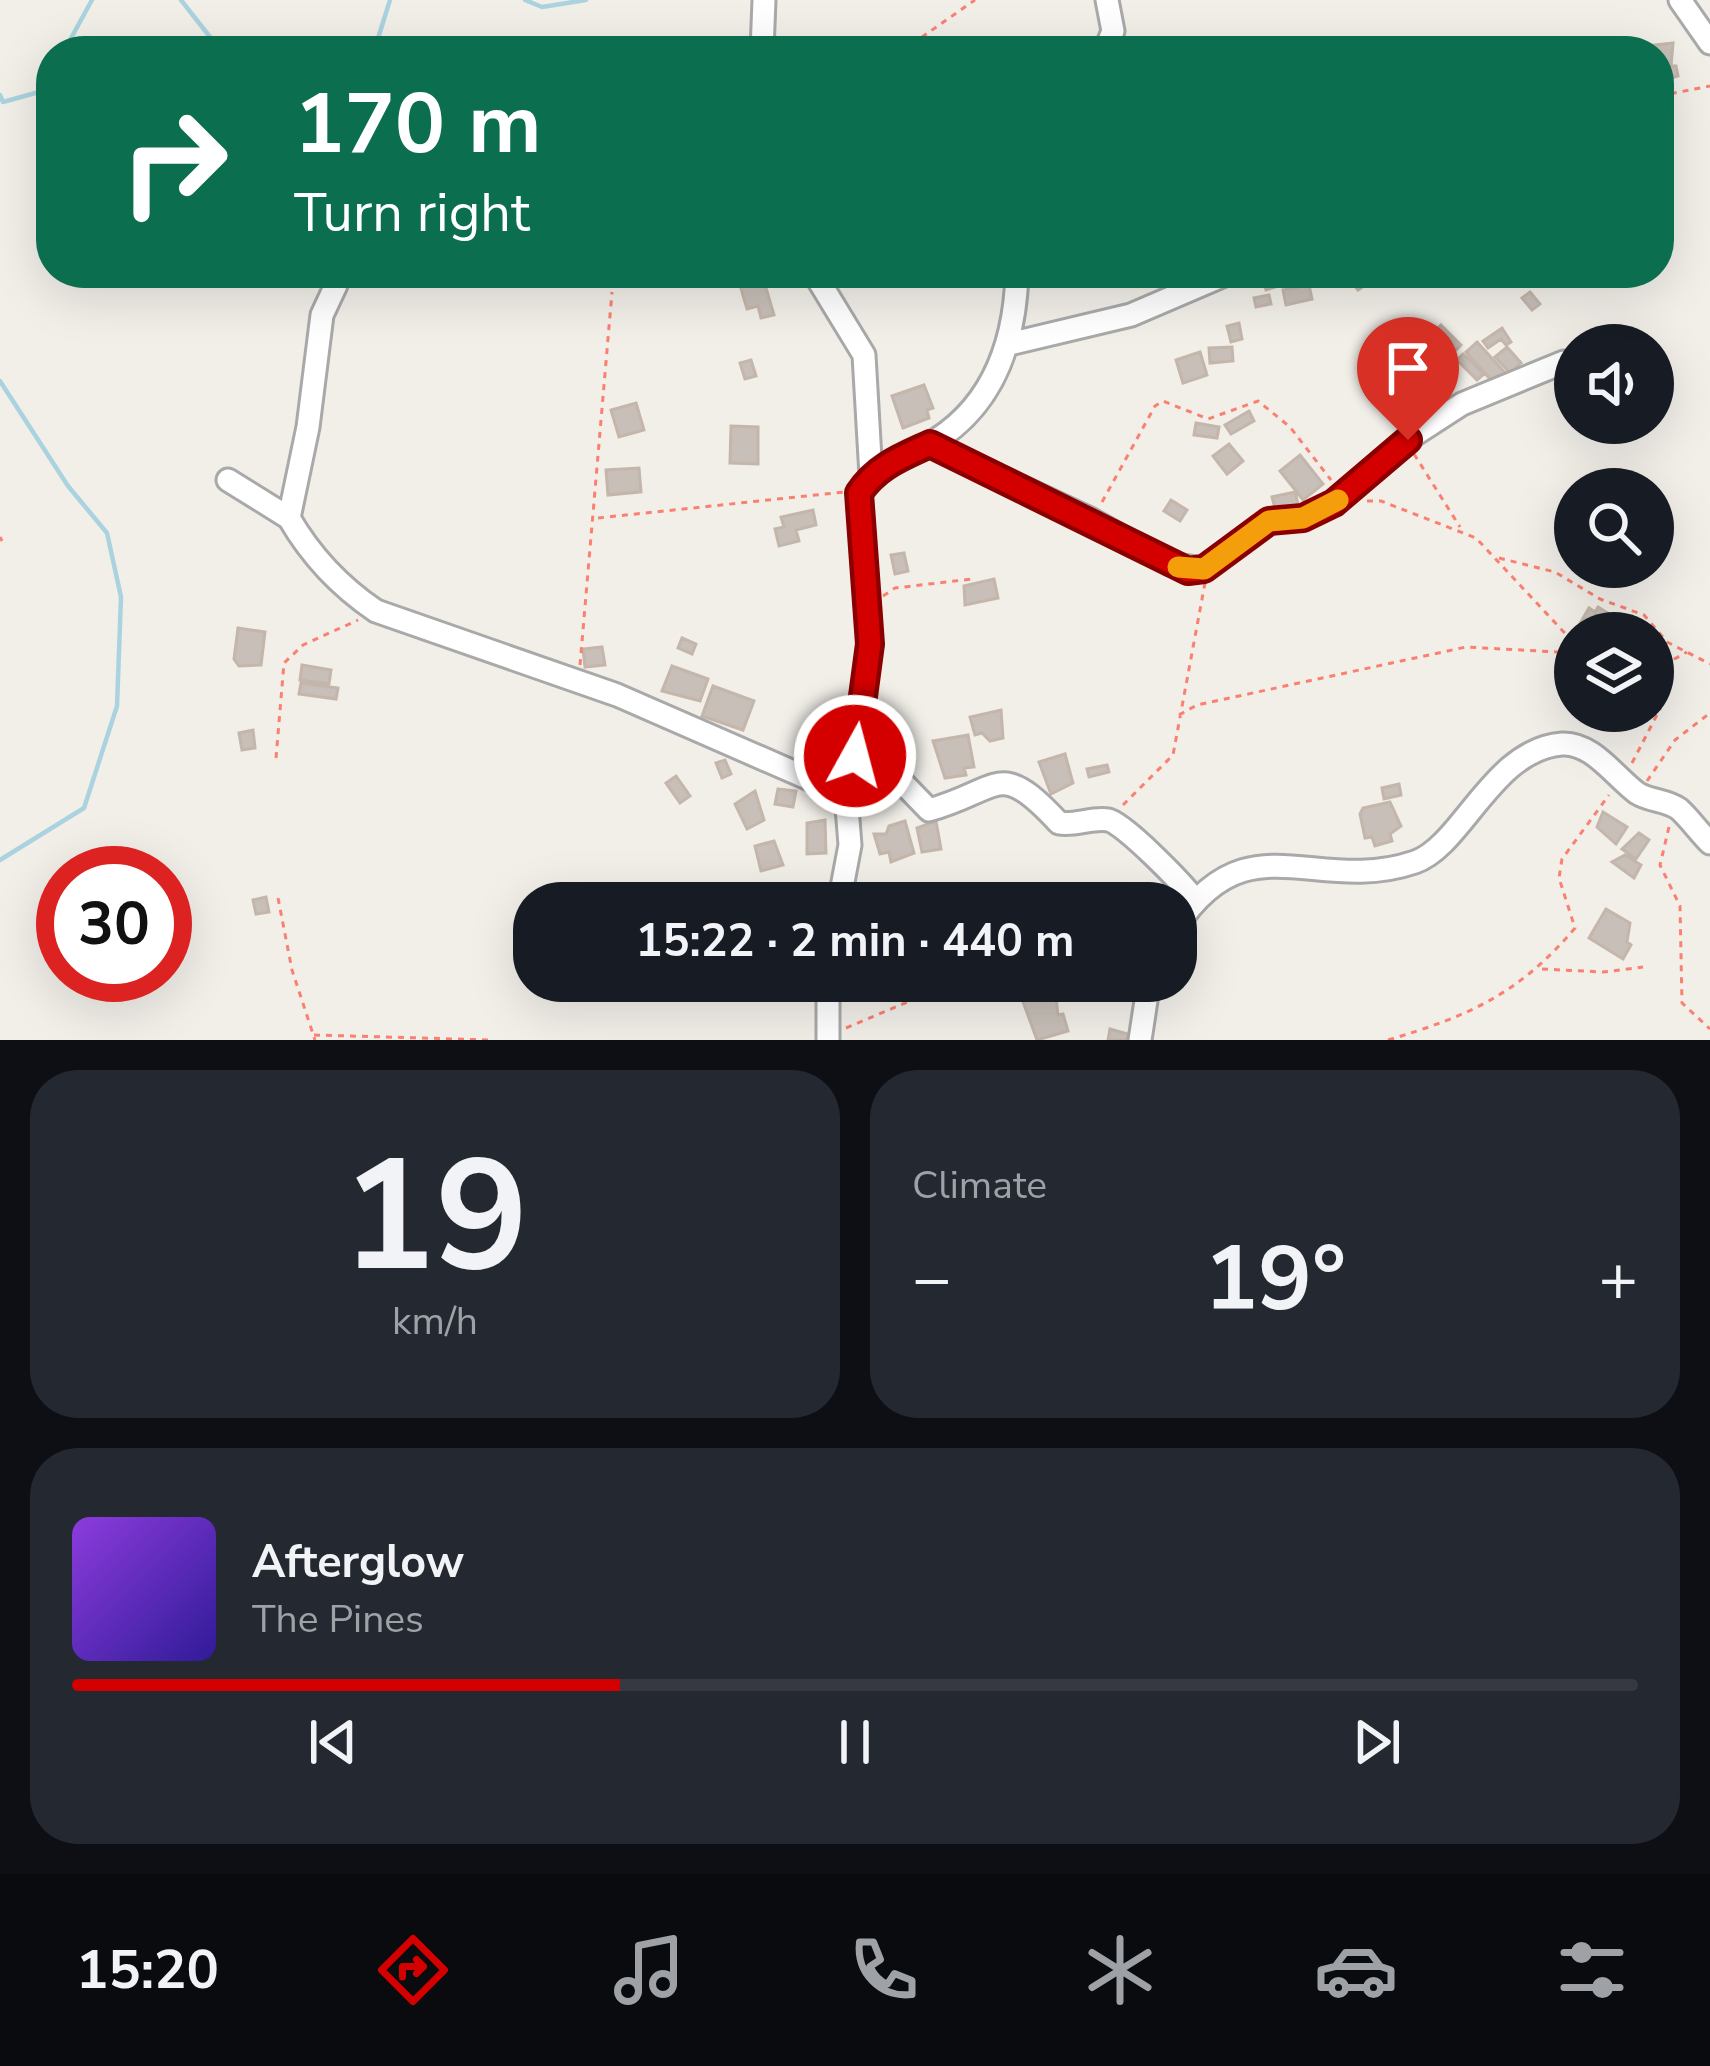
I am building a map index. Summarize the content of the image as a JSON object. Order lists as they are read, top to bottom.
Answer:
{
  "page": {
    "turn": ["170 m", "Turn right"],
    "limit": "30",
    "trip": "15:22 · 2 min · 440 m",
    "tile": [
      ["19", "km/h"],
      "Climate"
    ],
    "heat": ["−", "19°", "+"],
    "song": ["Afterglow", "The Pines"],
    "tabs": "15:20"
  }
}
